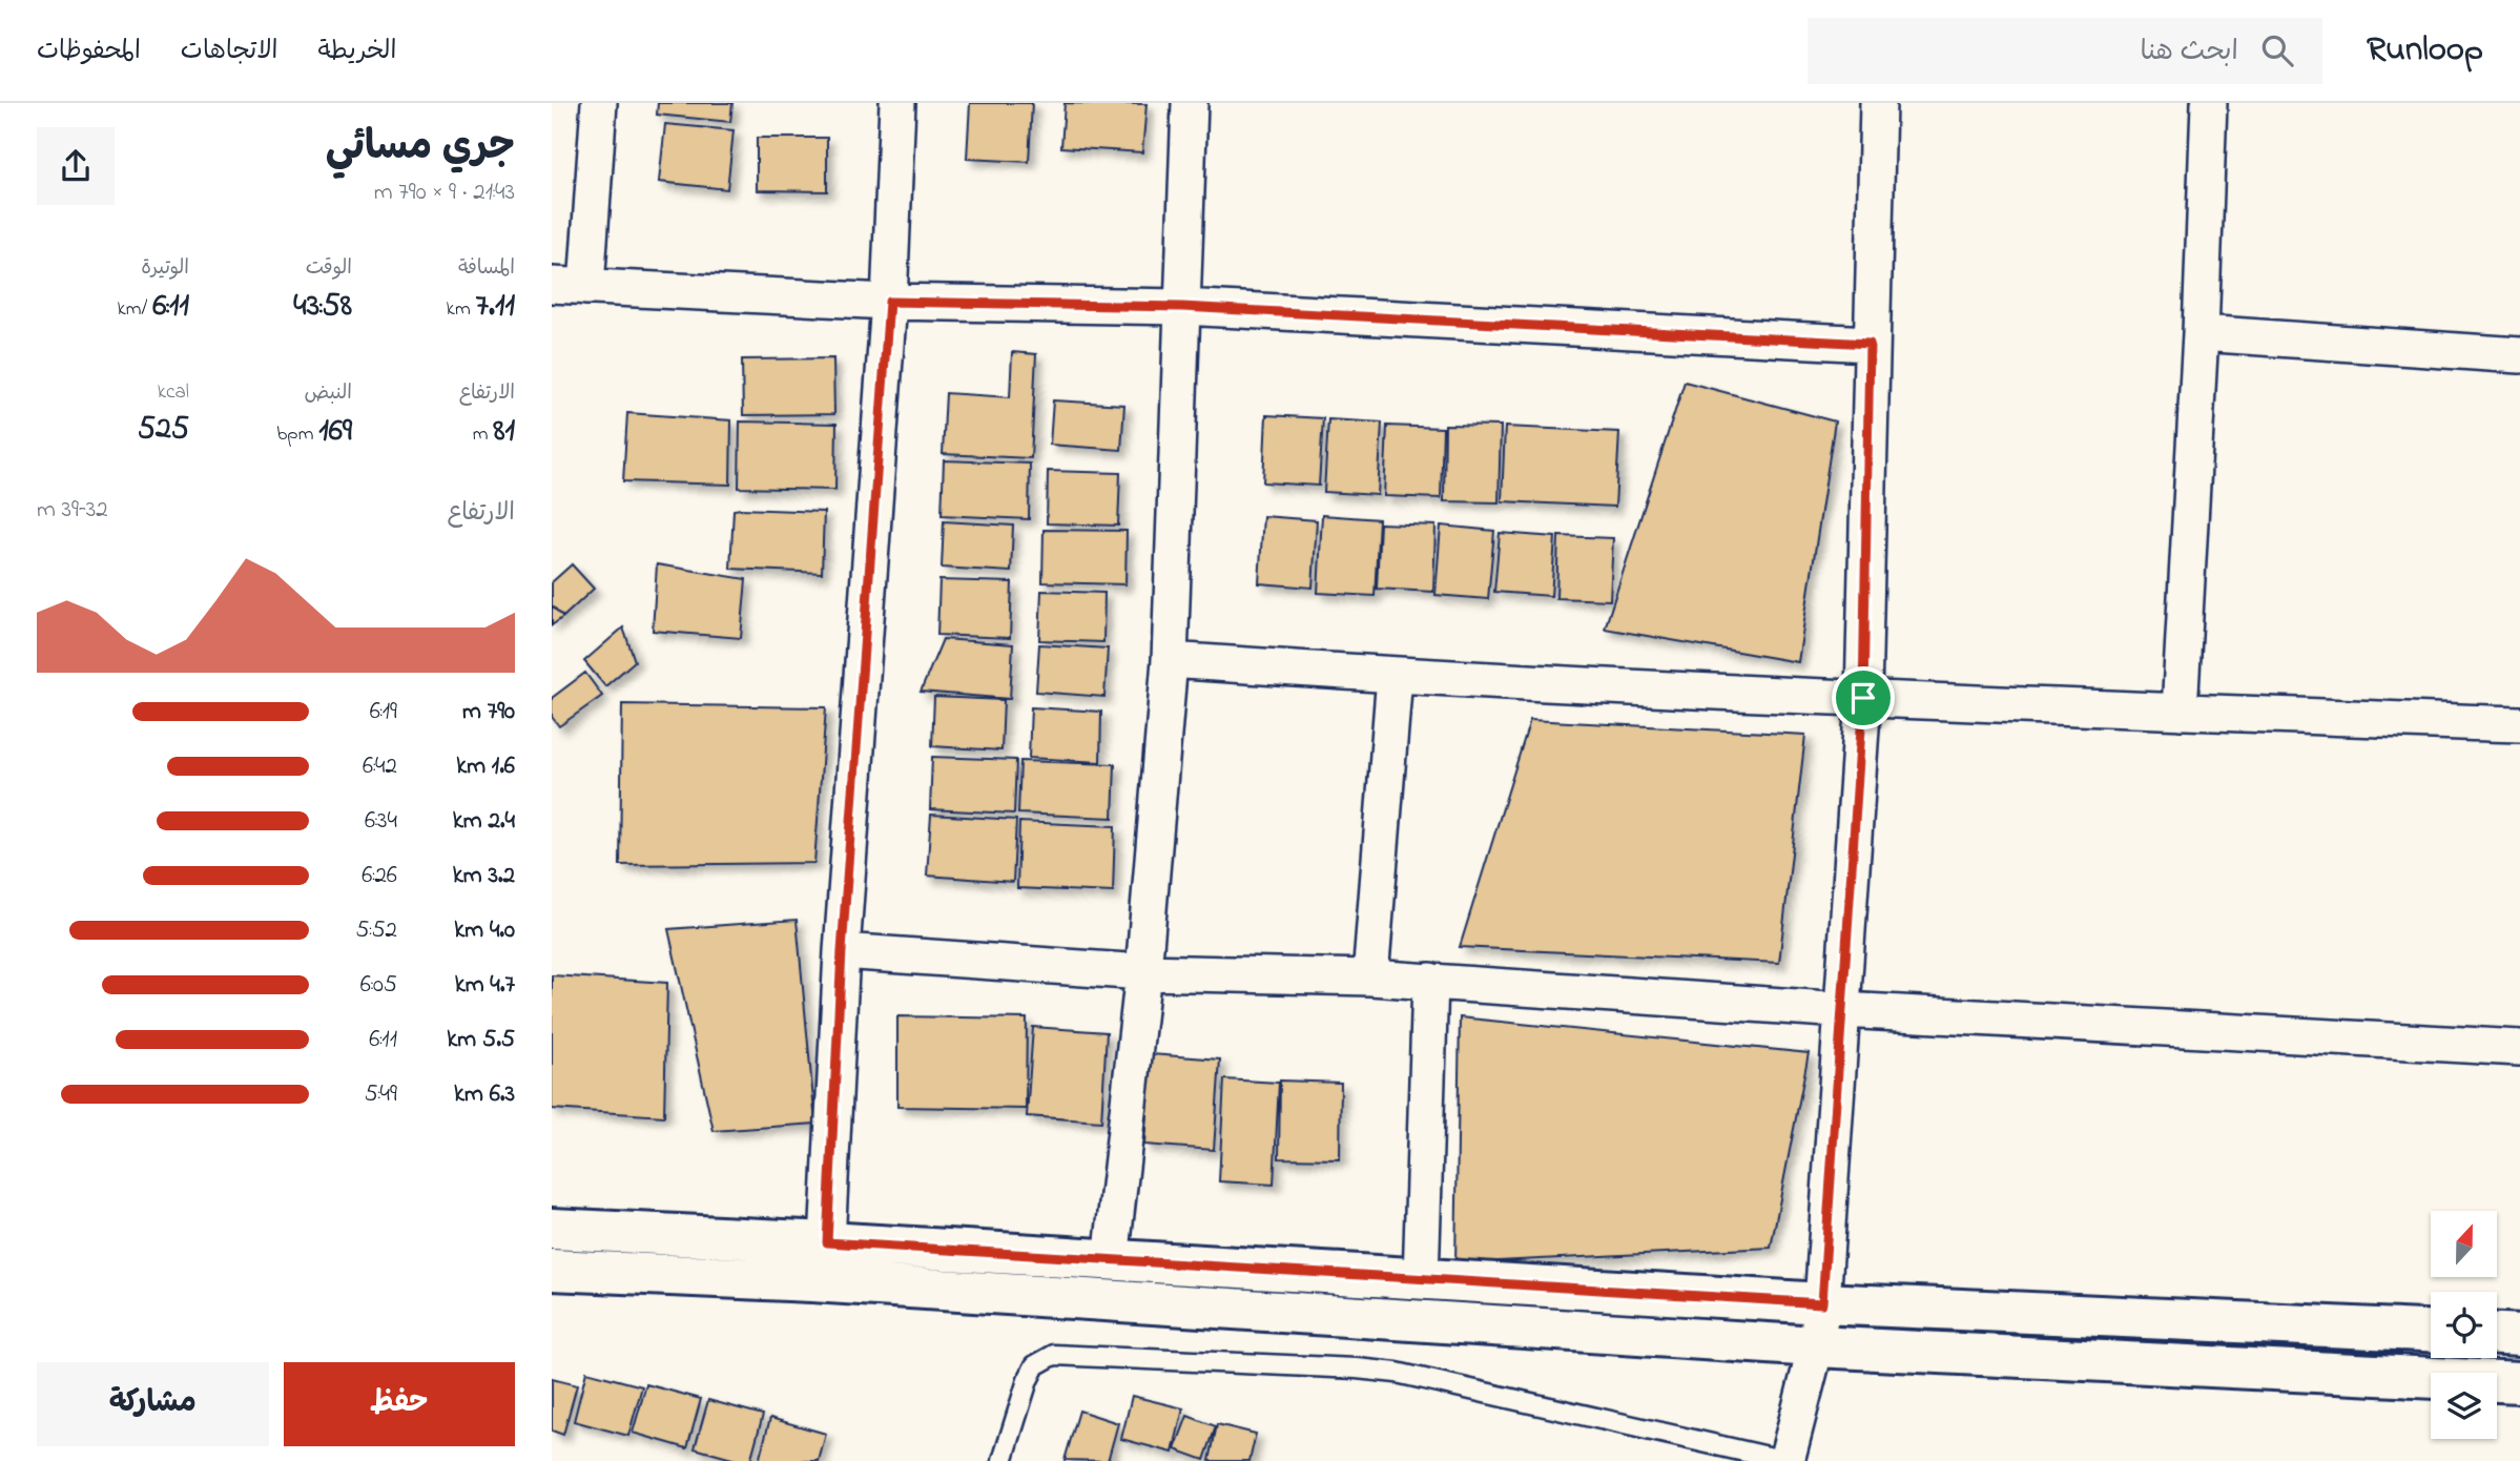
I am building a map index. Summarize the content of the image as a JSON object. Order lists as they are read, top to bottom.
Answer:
{
  "north": "top",
  "page": {
    "header": "Runloop",
    "search": "ابحث هنا",
    "nav": ["الخريطة", "الاتجاهات", "المحفوظات"],
    "heading": ["جري مسائي", "21:43 · 9 × 790 m"],
    "stats": [
      ["المسافة", "7.11 km"],
      ["الوقت", "43:58"],
      ["الوتيرة", "6:11 /km"],
      ["الارتفاع", "81 m"],
      ["النبض", "169 bpm"],
      ["kcal", "525"]
    ],
    "chart": ["الارتفاع", "32–39 m"],
    "list": [
      {
        "name": "790 m",
        "note": "6:19"
      },
      {
        "name": "1.6 km",
        "note": "6:42"
      },
      {
        "name": "2.4 km",
        "note": "6:34"
      },
      {
        "name": "3.2 km",
        "note": "6:26"
      },
      {
        "name": "4.0 km",
        "note": "5:52"
      },
      {
        "name": "4.7 km",
        "note": "6:05"
      },
      {
        "name": "5.5 km",
        "note": "6:11"
      },
      {
        "name": "6.3 km",
        "note": "5:49"
      }
    ],
    "buttons": ["حفظ", "مشاركة"]
  }
}
